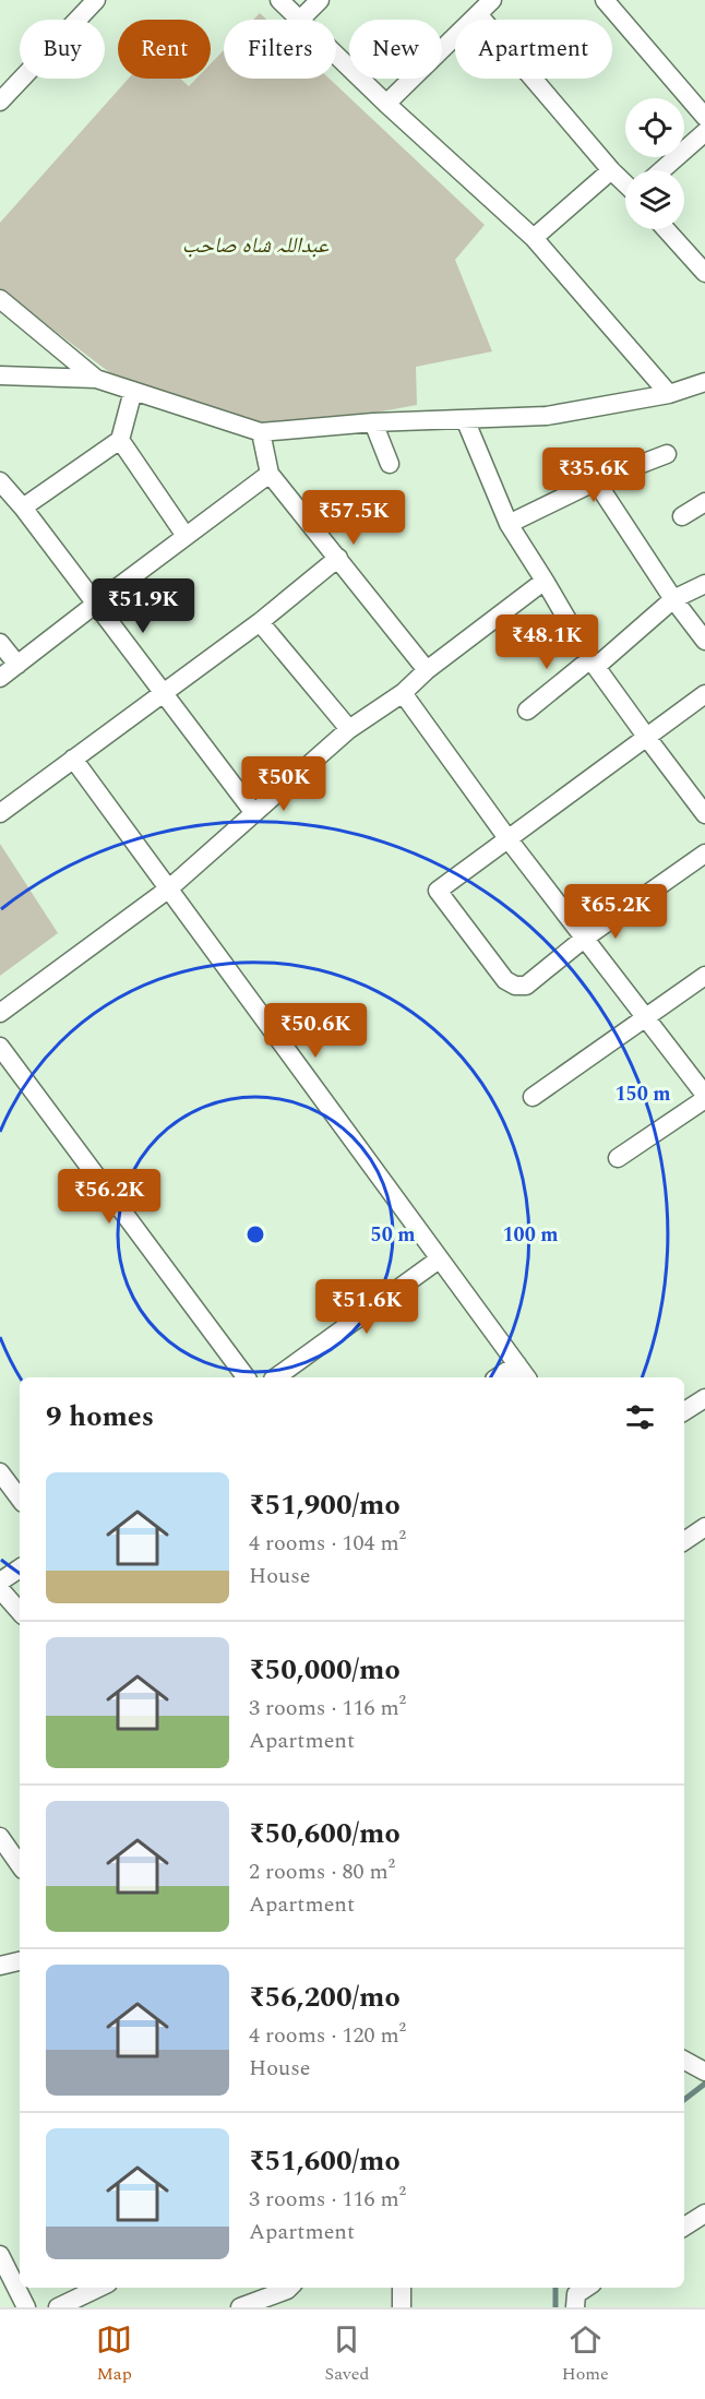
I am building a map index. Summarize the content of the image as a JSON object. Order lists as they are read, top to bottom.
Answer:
{
  "parks": ["عبداللہ شاہ صاحب"],
  "page": {
    "chip": [
      "Buy",
      "Rent",
      "Filters",
      "New",
      "Apartment"
    ],
    "price": [
      "₹35.6K",
      "₹57.5K",
      "₹51.9K",
      "₹48.1K",
      "₹50K",
      "₹65.2K",
      "₹50.6K",
      "₹56.2K",
      "₹51.6K"
    ],
    "heading": "9 homes",
    "list": [
      {
        "name": "₹51,900/mo",
        "note": "4 rooms · 104 m² · House"
      },
      {
        "name": "₹50,000/mo",
        "note": "3 rooms · 116 m² · Apartment"
      },
      {
        "name": "₹50,600/mo",
        "note": "2 rooms · 80 m² · Apartment"
      },
      {
        "name": "₹56,200/mo",
        "note": "4 rooms · 120 m² · House"
      },
      {
        "name": "₹51,600/mo",
        "note": "3 rooms · 116 m² · Apartment"
      }
    ],
    "tabs": ["Map", "Saved", "Home"]
  },
  "rings": ["150 m", "50 m", "100 m"]
}
